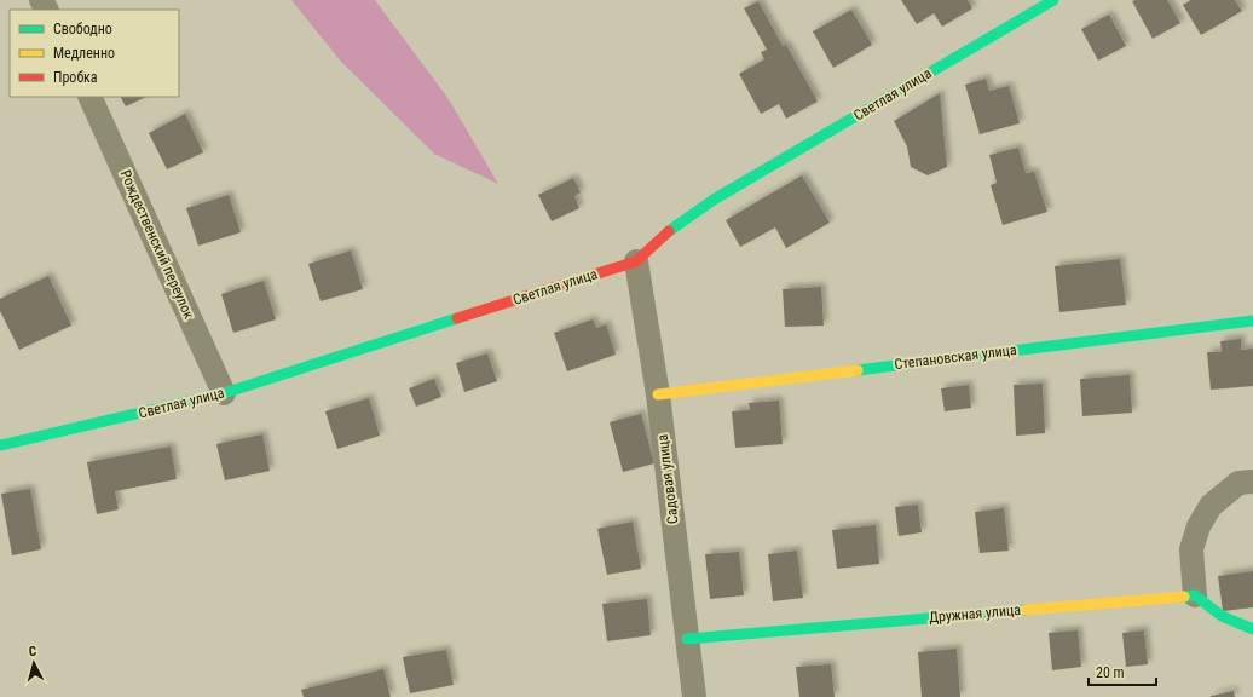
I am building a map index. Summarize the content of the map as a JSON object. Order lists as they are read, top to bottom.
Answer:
{
  "streets": {
    "street": [
      "Светлая улица",
      "Рождественский переулок",
      "Степановская улица",
      "Садовая улица",
      "Дружная улица"
    ]
  },
  "crossings": [
    ["Светлая улица", "Рождественский переулок"],
    ["Светлая улица", "Садовая улица"],
    ["Степановская улица", "Садовая улица"],
    ["Садовая улица", "Дружная улица"]
  ],
  "legend": ["Свободно", "Медленно", "Пробка"],
  "scale_bar": "20 m",
  "north": "top"
}
